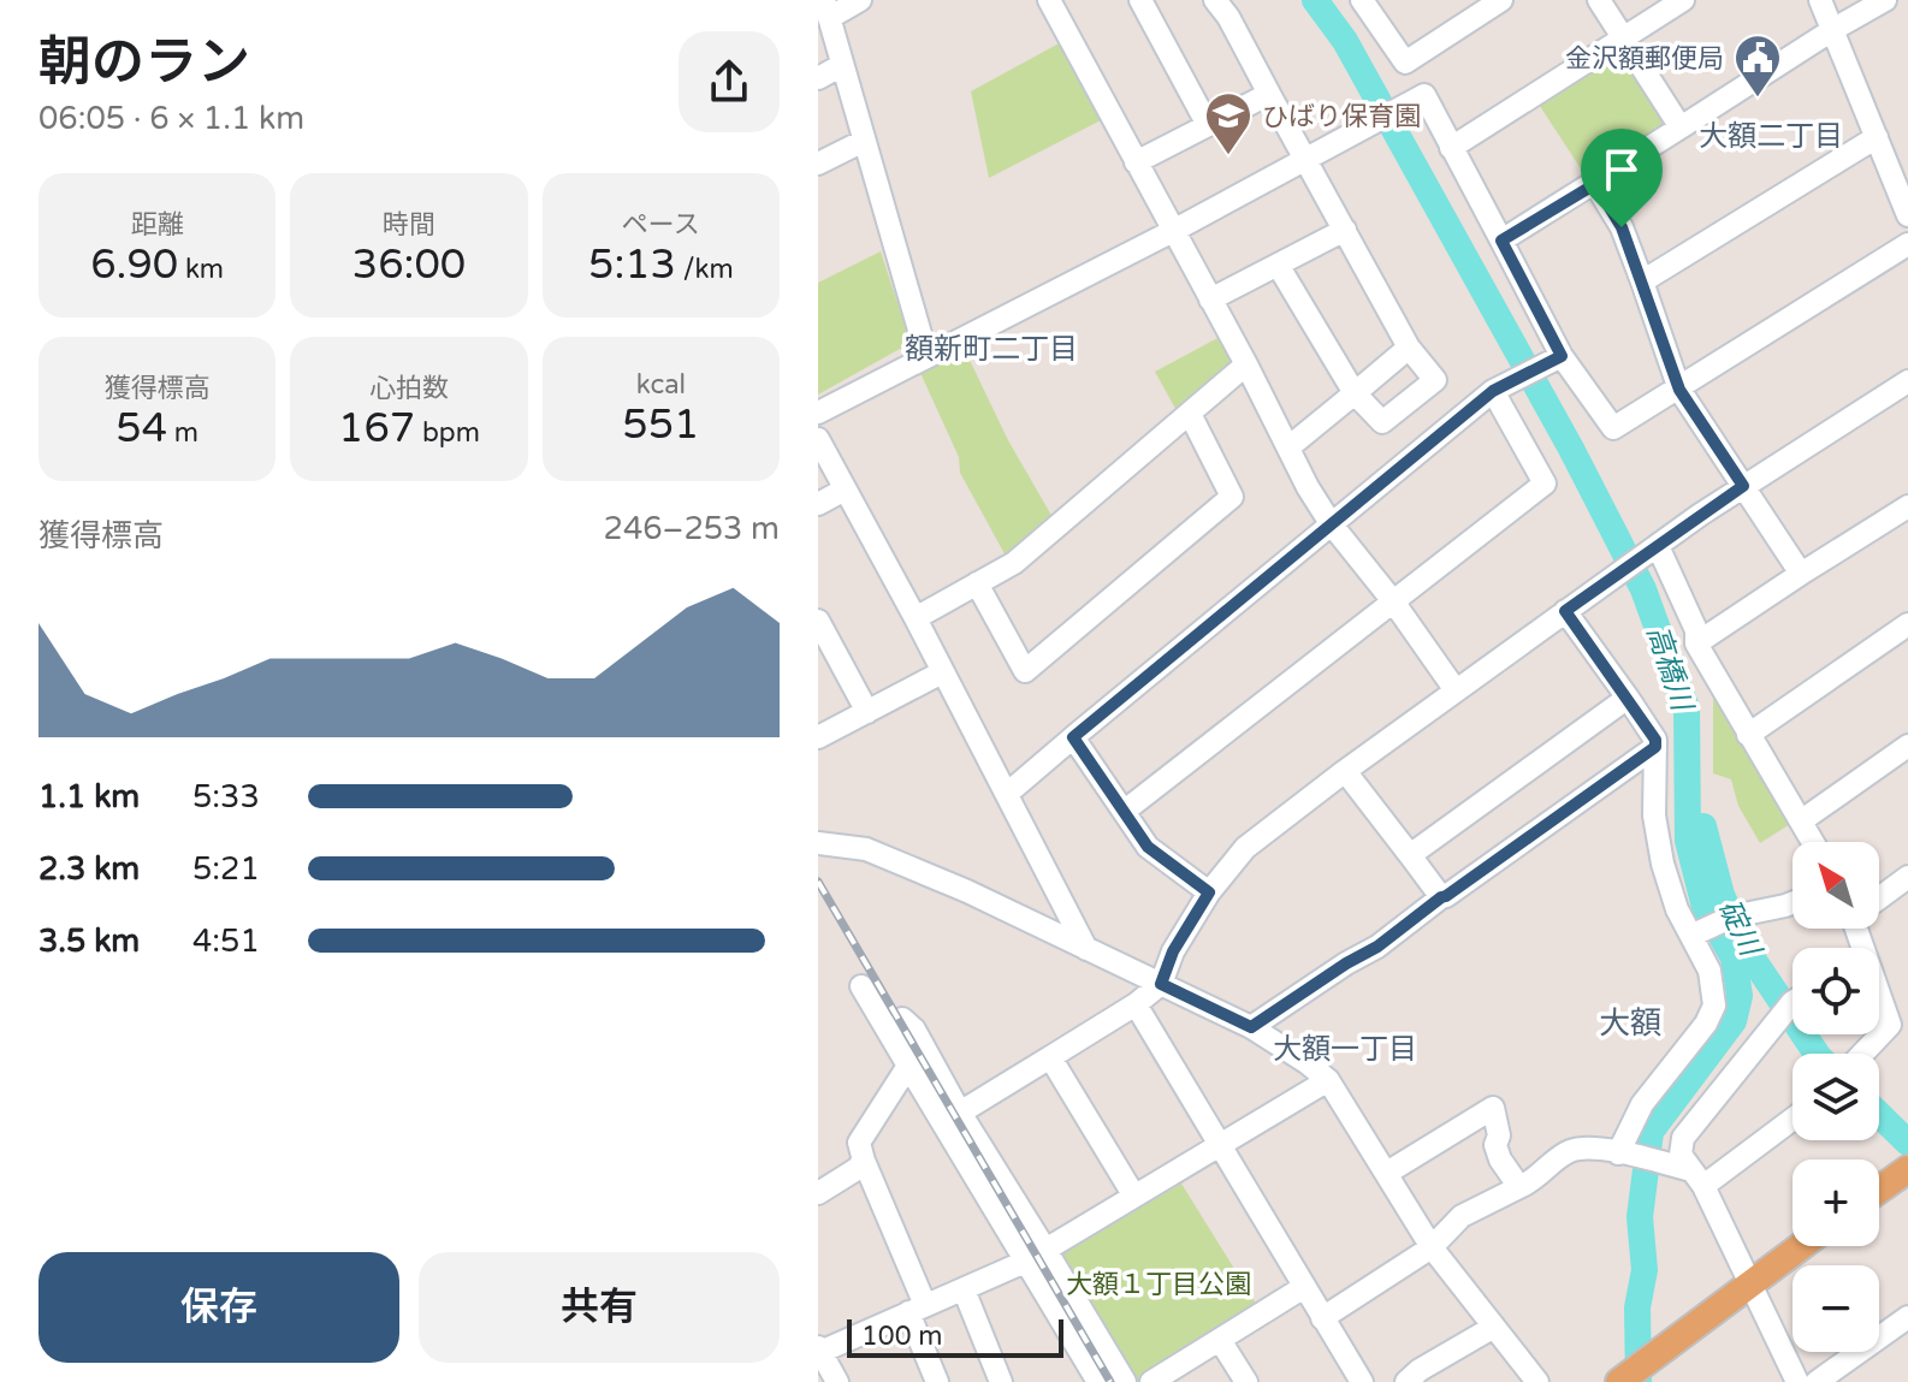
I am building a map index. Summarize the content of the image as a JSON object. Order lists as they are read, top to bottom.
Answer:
{
  "districts": [
    "大額二丁目",
    "額新町二丁目",
    "大額",
    "大額一丁目"
  ],
  "water": ["高橋川", "碇川"],
  "parks": ["大額１丁目公園"],
  "places": {
    "public building": ["金沢額郵便局"],
    "school or university": ["ひばり保育園"]
  },
  "scale_bar": "100 m",
  "north": "top left",
  "page": {
    "heading": ["朝のラン", "06:05 · 6 × 1.1 km"],
    "stats": [
      ["距離", "6.90 km"],
      ["時間", "36:00"],
      ["ペース", "5:13 /km"],
      ["獲得標高", "54 m"],
      ["心拍数", "167 bpm"],
      ["kcal", "551"]
    ],
    "chart": ["獲得標高", "246–253 m"],
    "list": [
      {
        "name": "1.1 km",
        "note": "5:33"
      },
      {
        "name": "2.3 km",
        "note": "5:21"
      },
      {
        "name": "3.5 km",
        "note": "4:51"
      }
    ],
    "map_buttons": ["+", "−"],
    "buttons": ["保存", "共有"],
    "scale": "100 m"
  }
}
